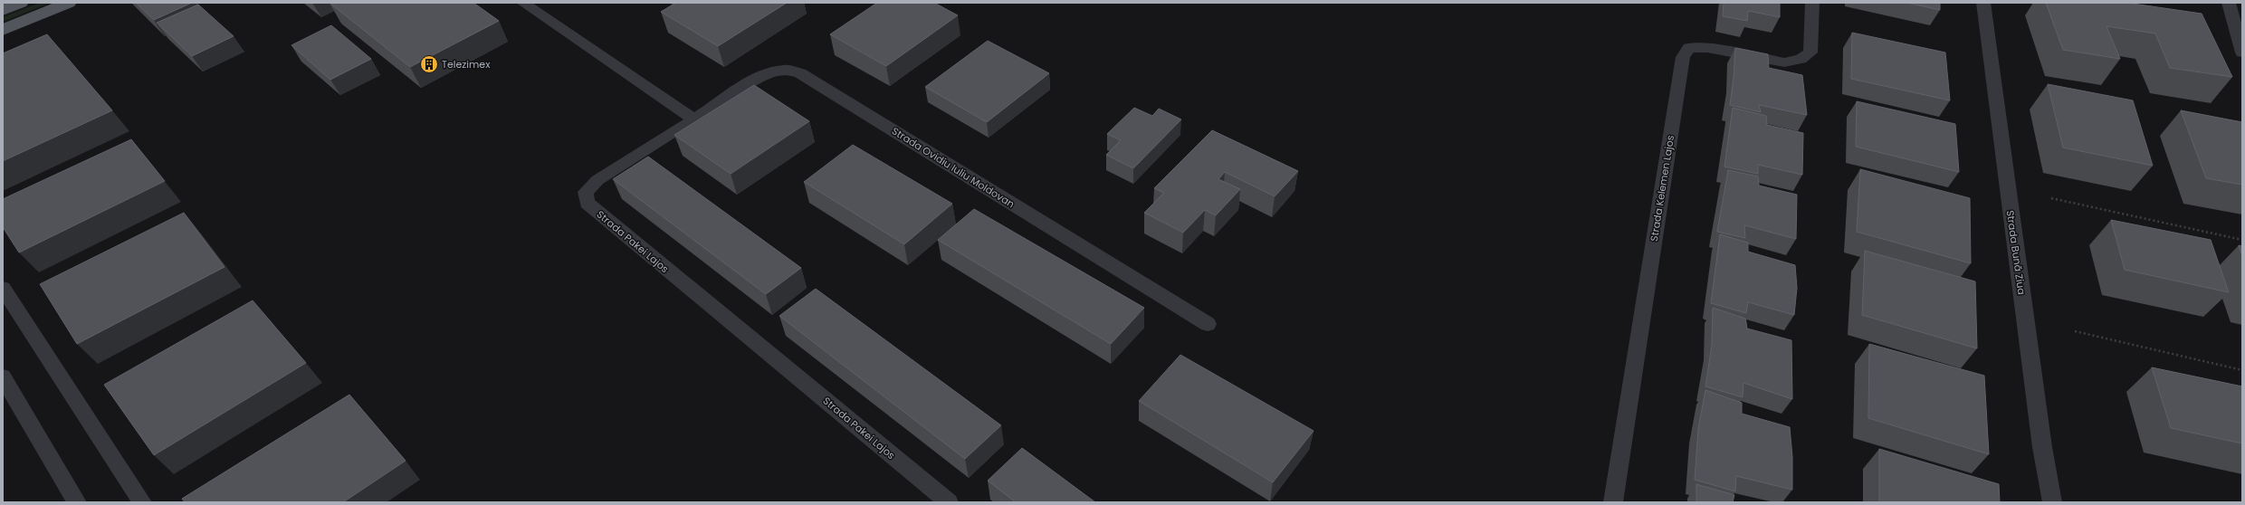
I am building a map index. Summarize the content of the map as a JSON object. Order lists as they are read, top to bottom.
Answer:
{
  "streets": {
    "lane": [
      "Strada Ovidiu Iuliu Moldovan",
      "Strada Kelemen Lajos",
      "Strada Pakei Lajos",
      "Strada Bună Ziua"
    ]
  },
  "crossings": [
    ["Strada Ovidiu Iuliu Moldovan", "Strada Pakei Lajos"]
  ],
  "places": {
    "building": ["Telezimex"]
  }
}
